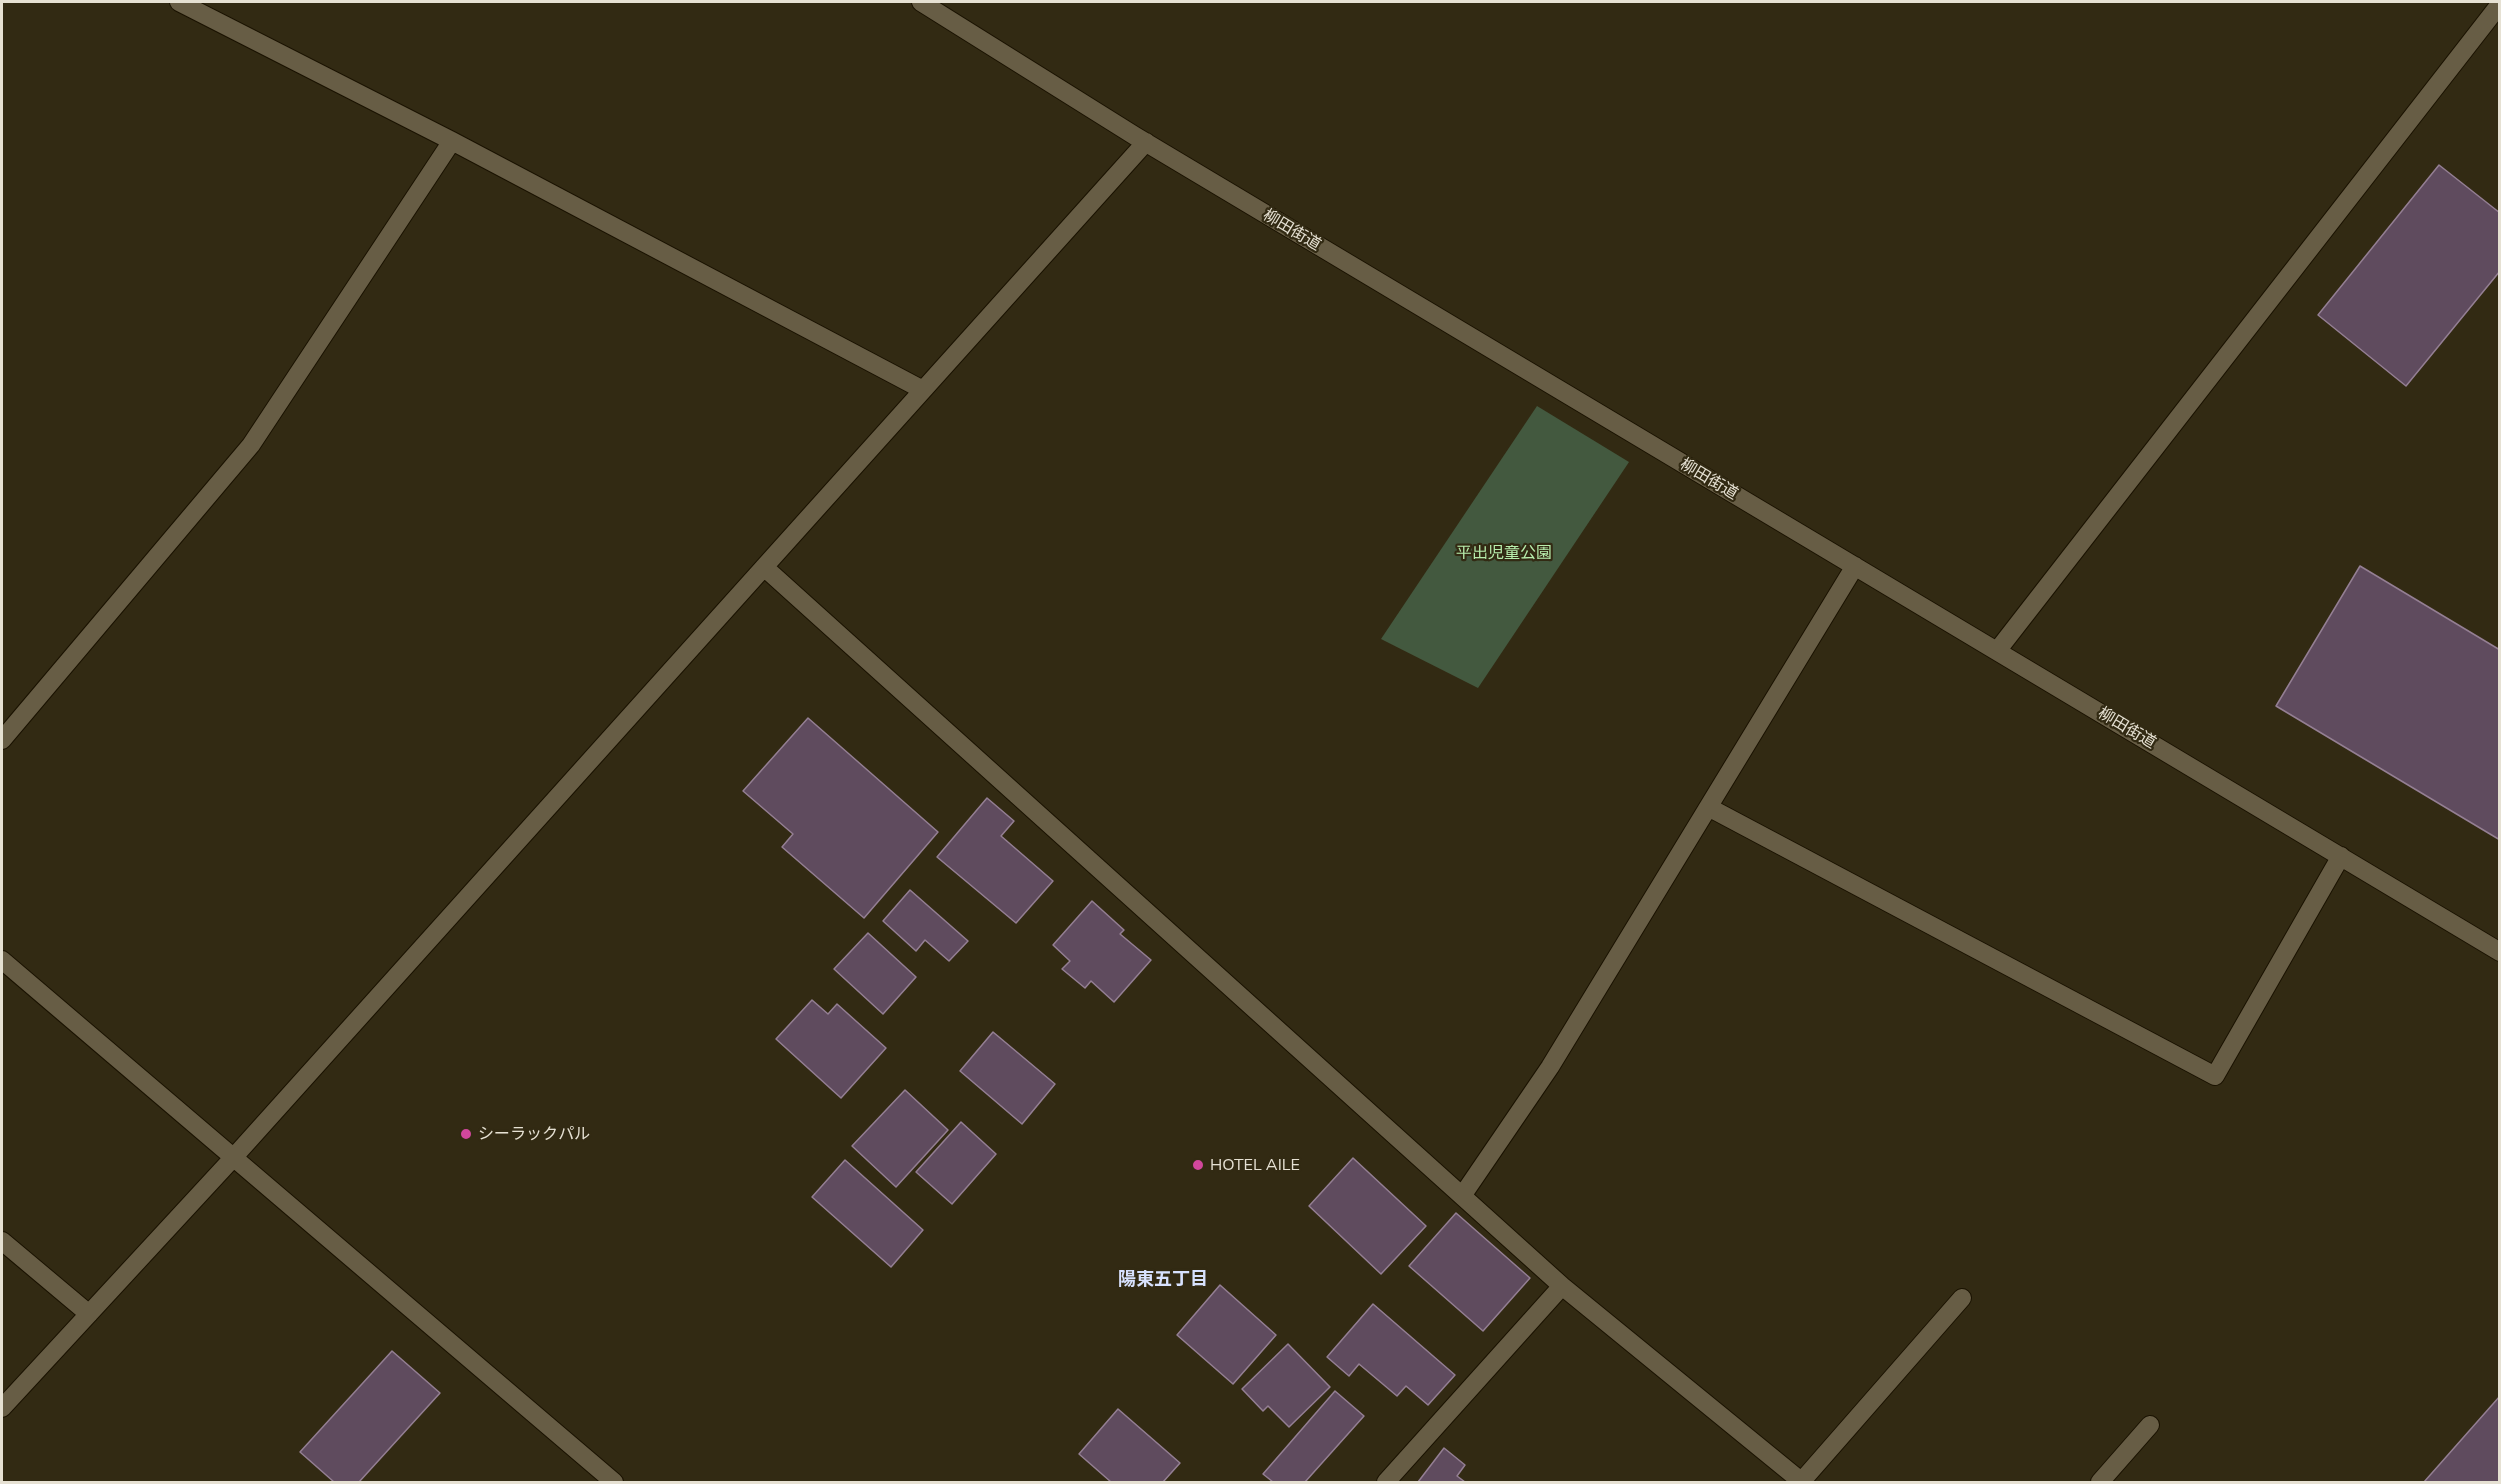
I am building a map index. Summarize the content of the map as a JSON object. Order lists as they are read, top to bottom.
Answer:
{
  "streets": {
    "street": ["柳田街道"]
  },
  "districts": ["陽東五丁目"],
  "parks": ["平出児童公園"],
  "places": ["シーラックパル", "HOTEL AILE"]
}
